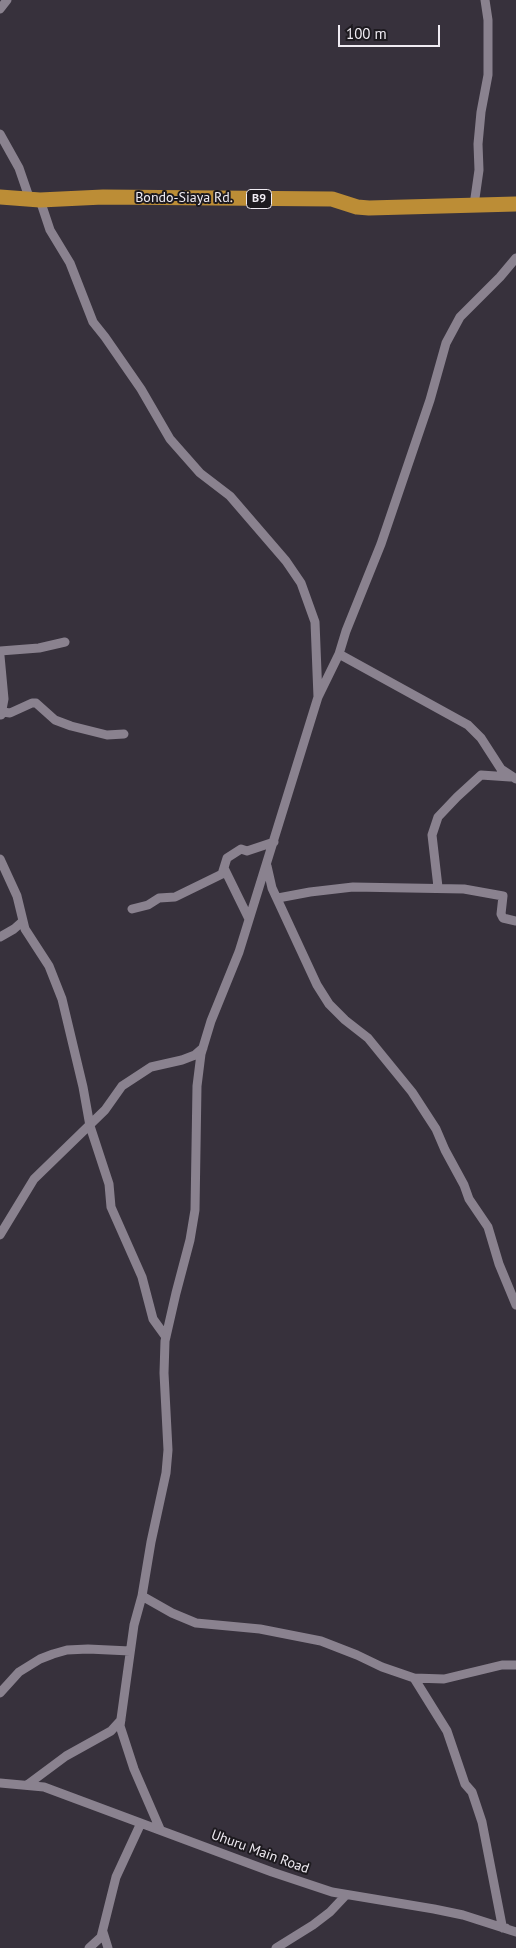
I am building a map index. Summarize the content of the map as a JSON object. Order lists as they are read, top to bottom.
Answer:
{
  "streets": {
    "highway": ["Bondo-Siaya Rd.", "B9"],
    "street": ["Uhuru Main Road"]
  },
  "scale_bar": "100 m"
}
